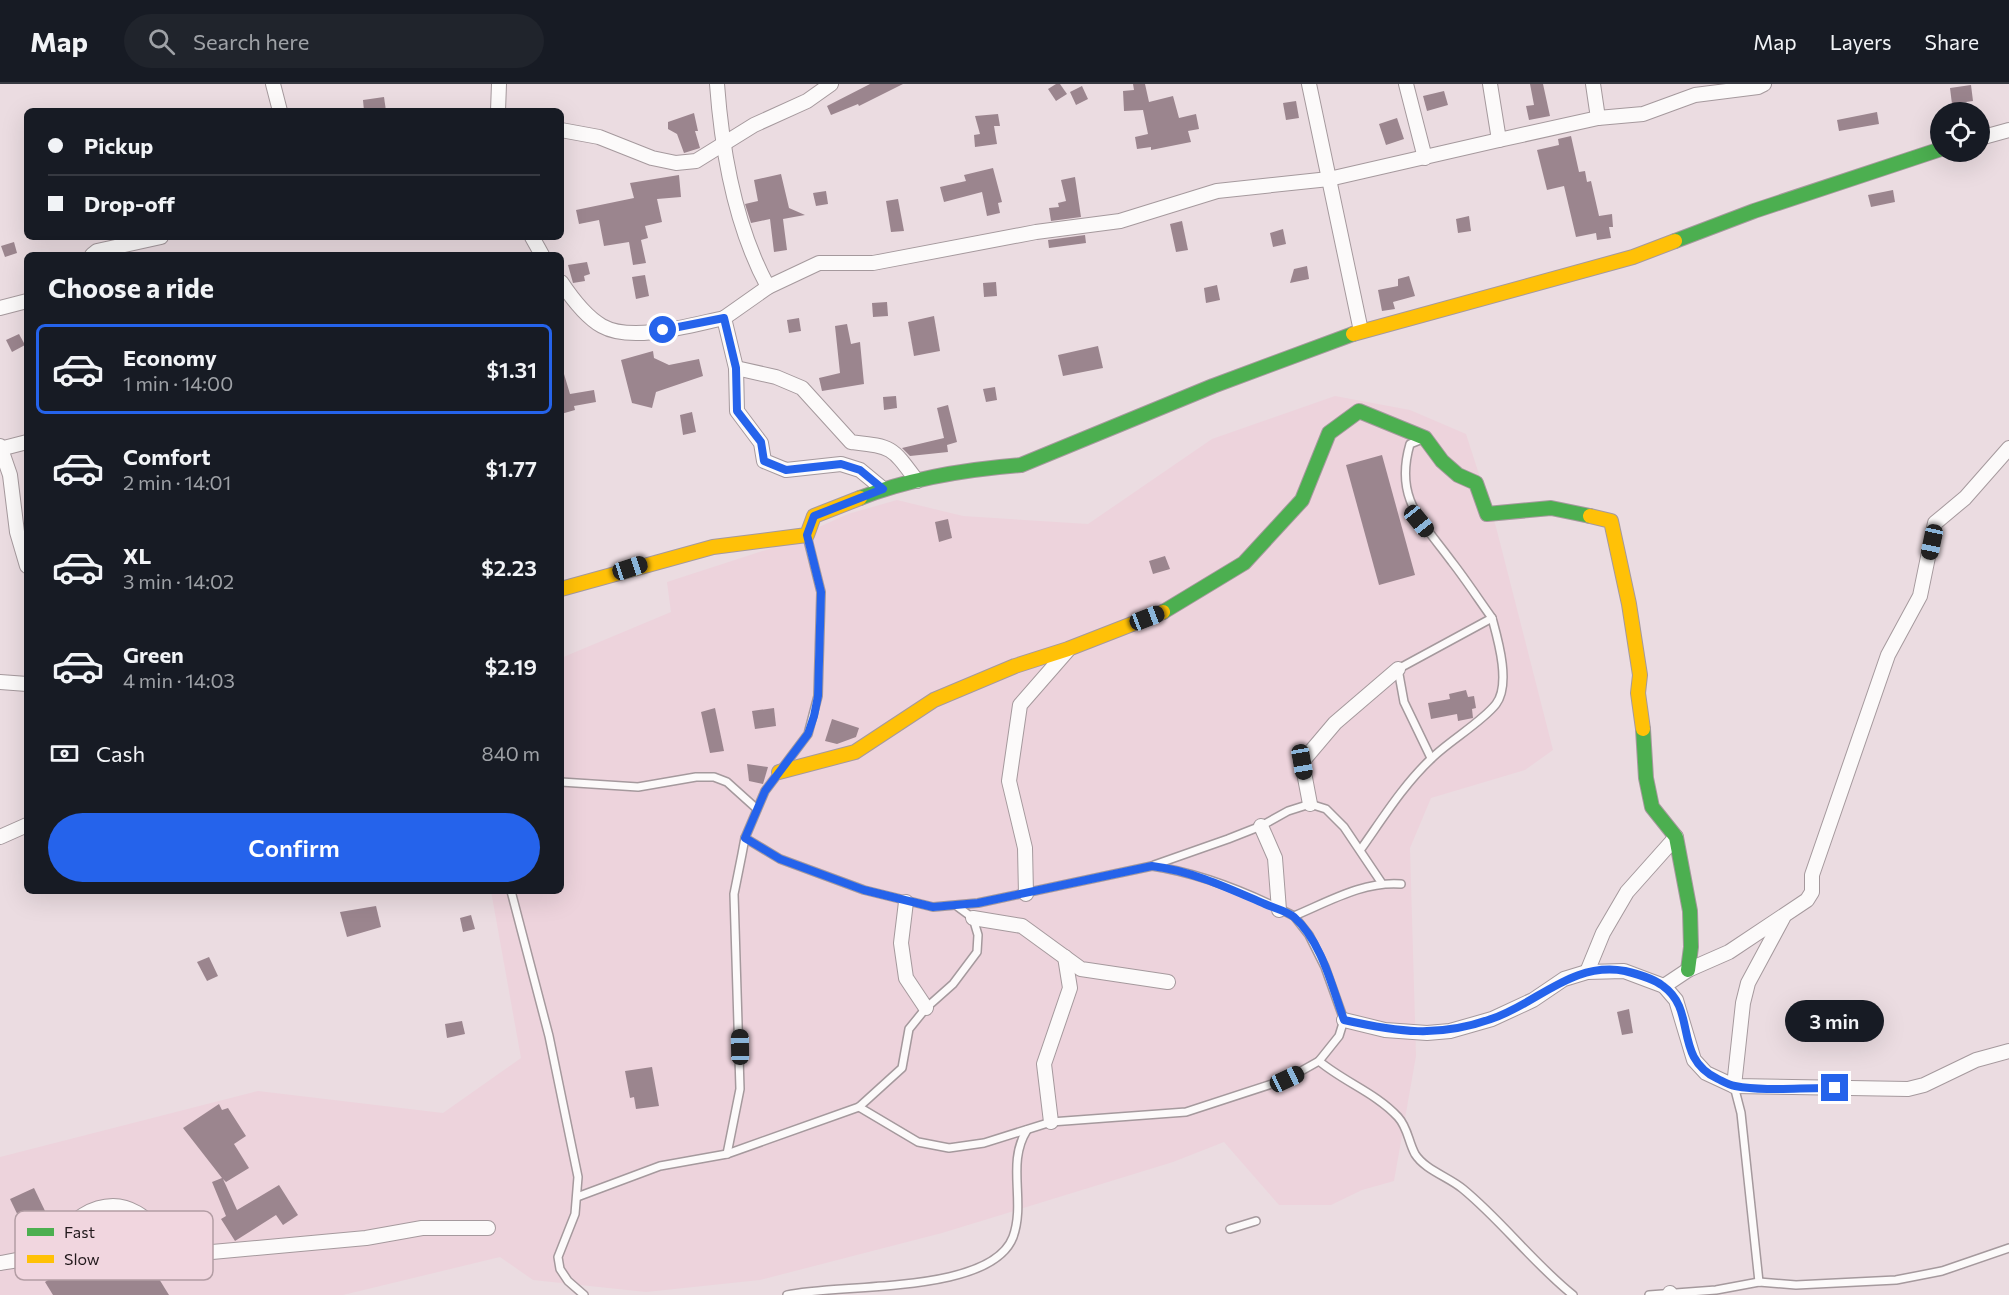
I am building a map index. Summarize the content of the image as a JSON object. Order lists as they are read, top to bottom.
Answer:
{
  "legend": ["Fast", "Slow"],
  "page": {
    "header": "Map",
    "search": "Search here",
    "nav": ["Map", "Layers", "Share"],
    "banner": ["Pickup", "Drop-off"],
    "heading": "Choose a ride",
    "list": [
      {
        "name": "Economy",
        "note": "1 min · 14:00",
        "value": "$1.31"
      },
      {
        "name": "Comfort",
        "note": "2 min · 14:01",
        "value": "$1.77"
      },
      {
        "name": "XL",
        "note": "3 min · 14:02",
        "value": "$2.23"
      },
      {
        "name": "Green",
        "note": "4 min · 14:03",
        "value": "$2.19"
      }
    ],
    "pay": ["Cash", "840 m"],
    "buttons": "Confirm",
    "bubble": "3 min"
  }
}
